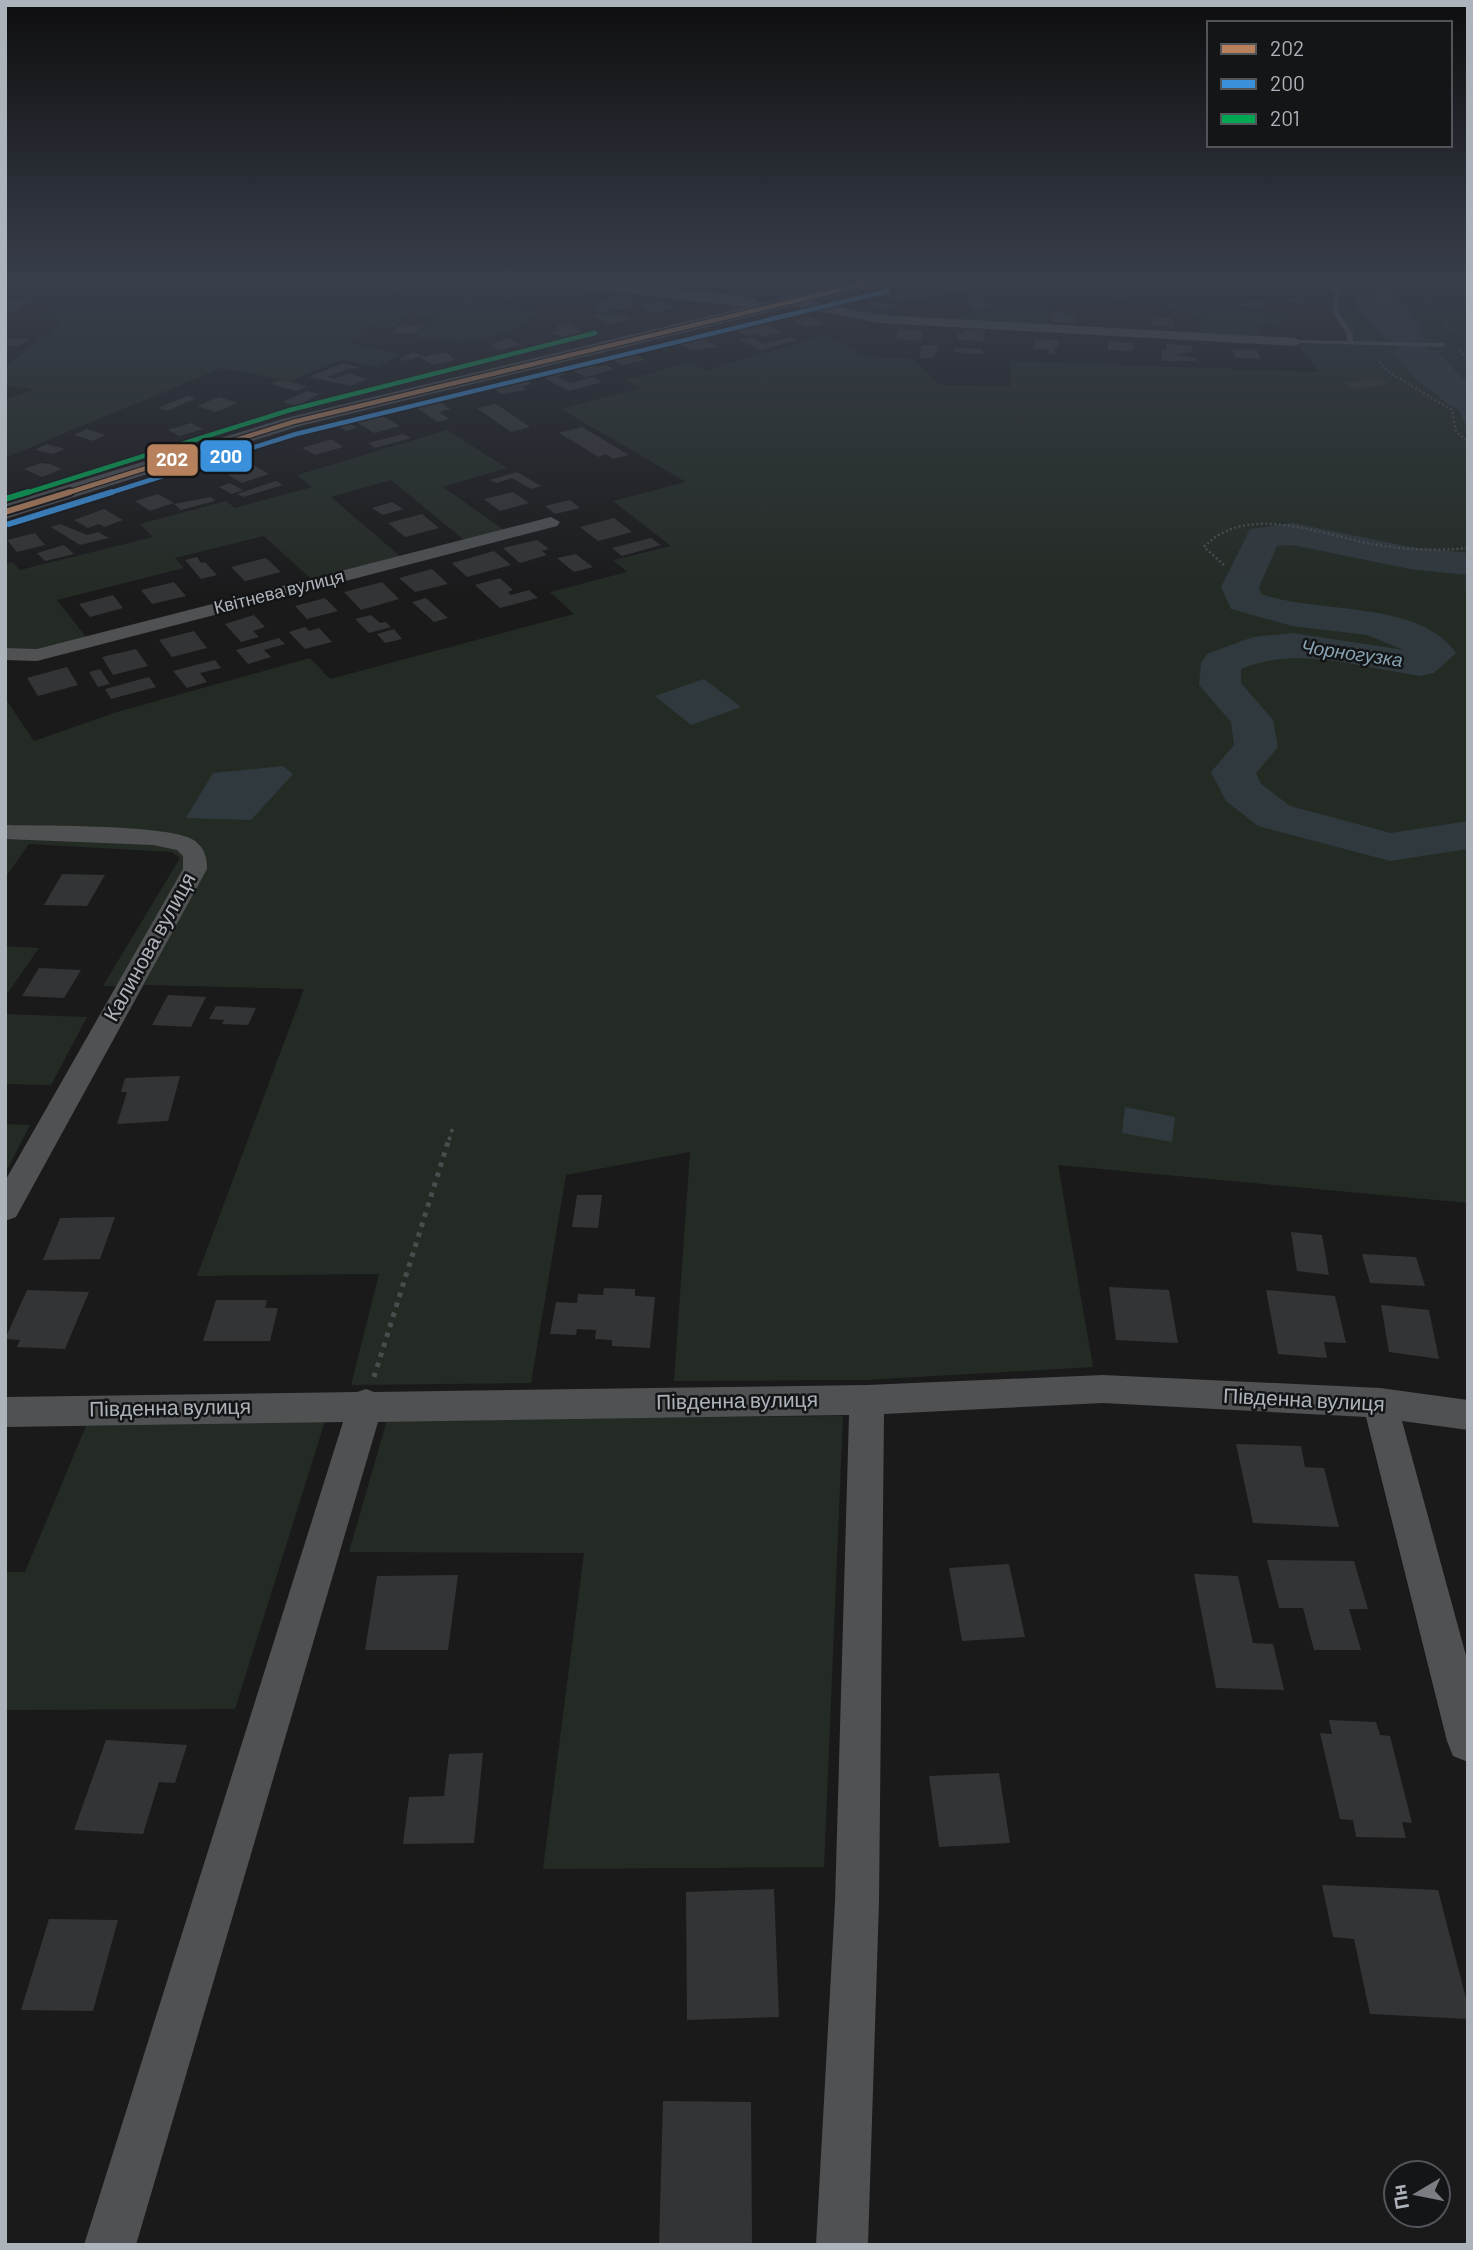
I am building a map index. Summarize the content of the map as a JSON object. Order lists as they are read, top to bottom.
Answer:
{
  "streets": {
    "street": ["Квітнева вулиця", "Калинова вулиця", "Південна вулиця"]
  },
  "water": ["Чорногузка"],
  "lines": ["transit line 202", "transit line 200", "transit line 201"],
  "legend": ["202", "200", "201"],
  "north": "left"
}
